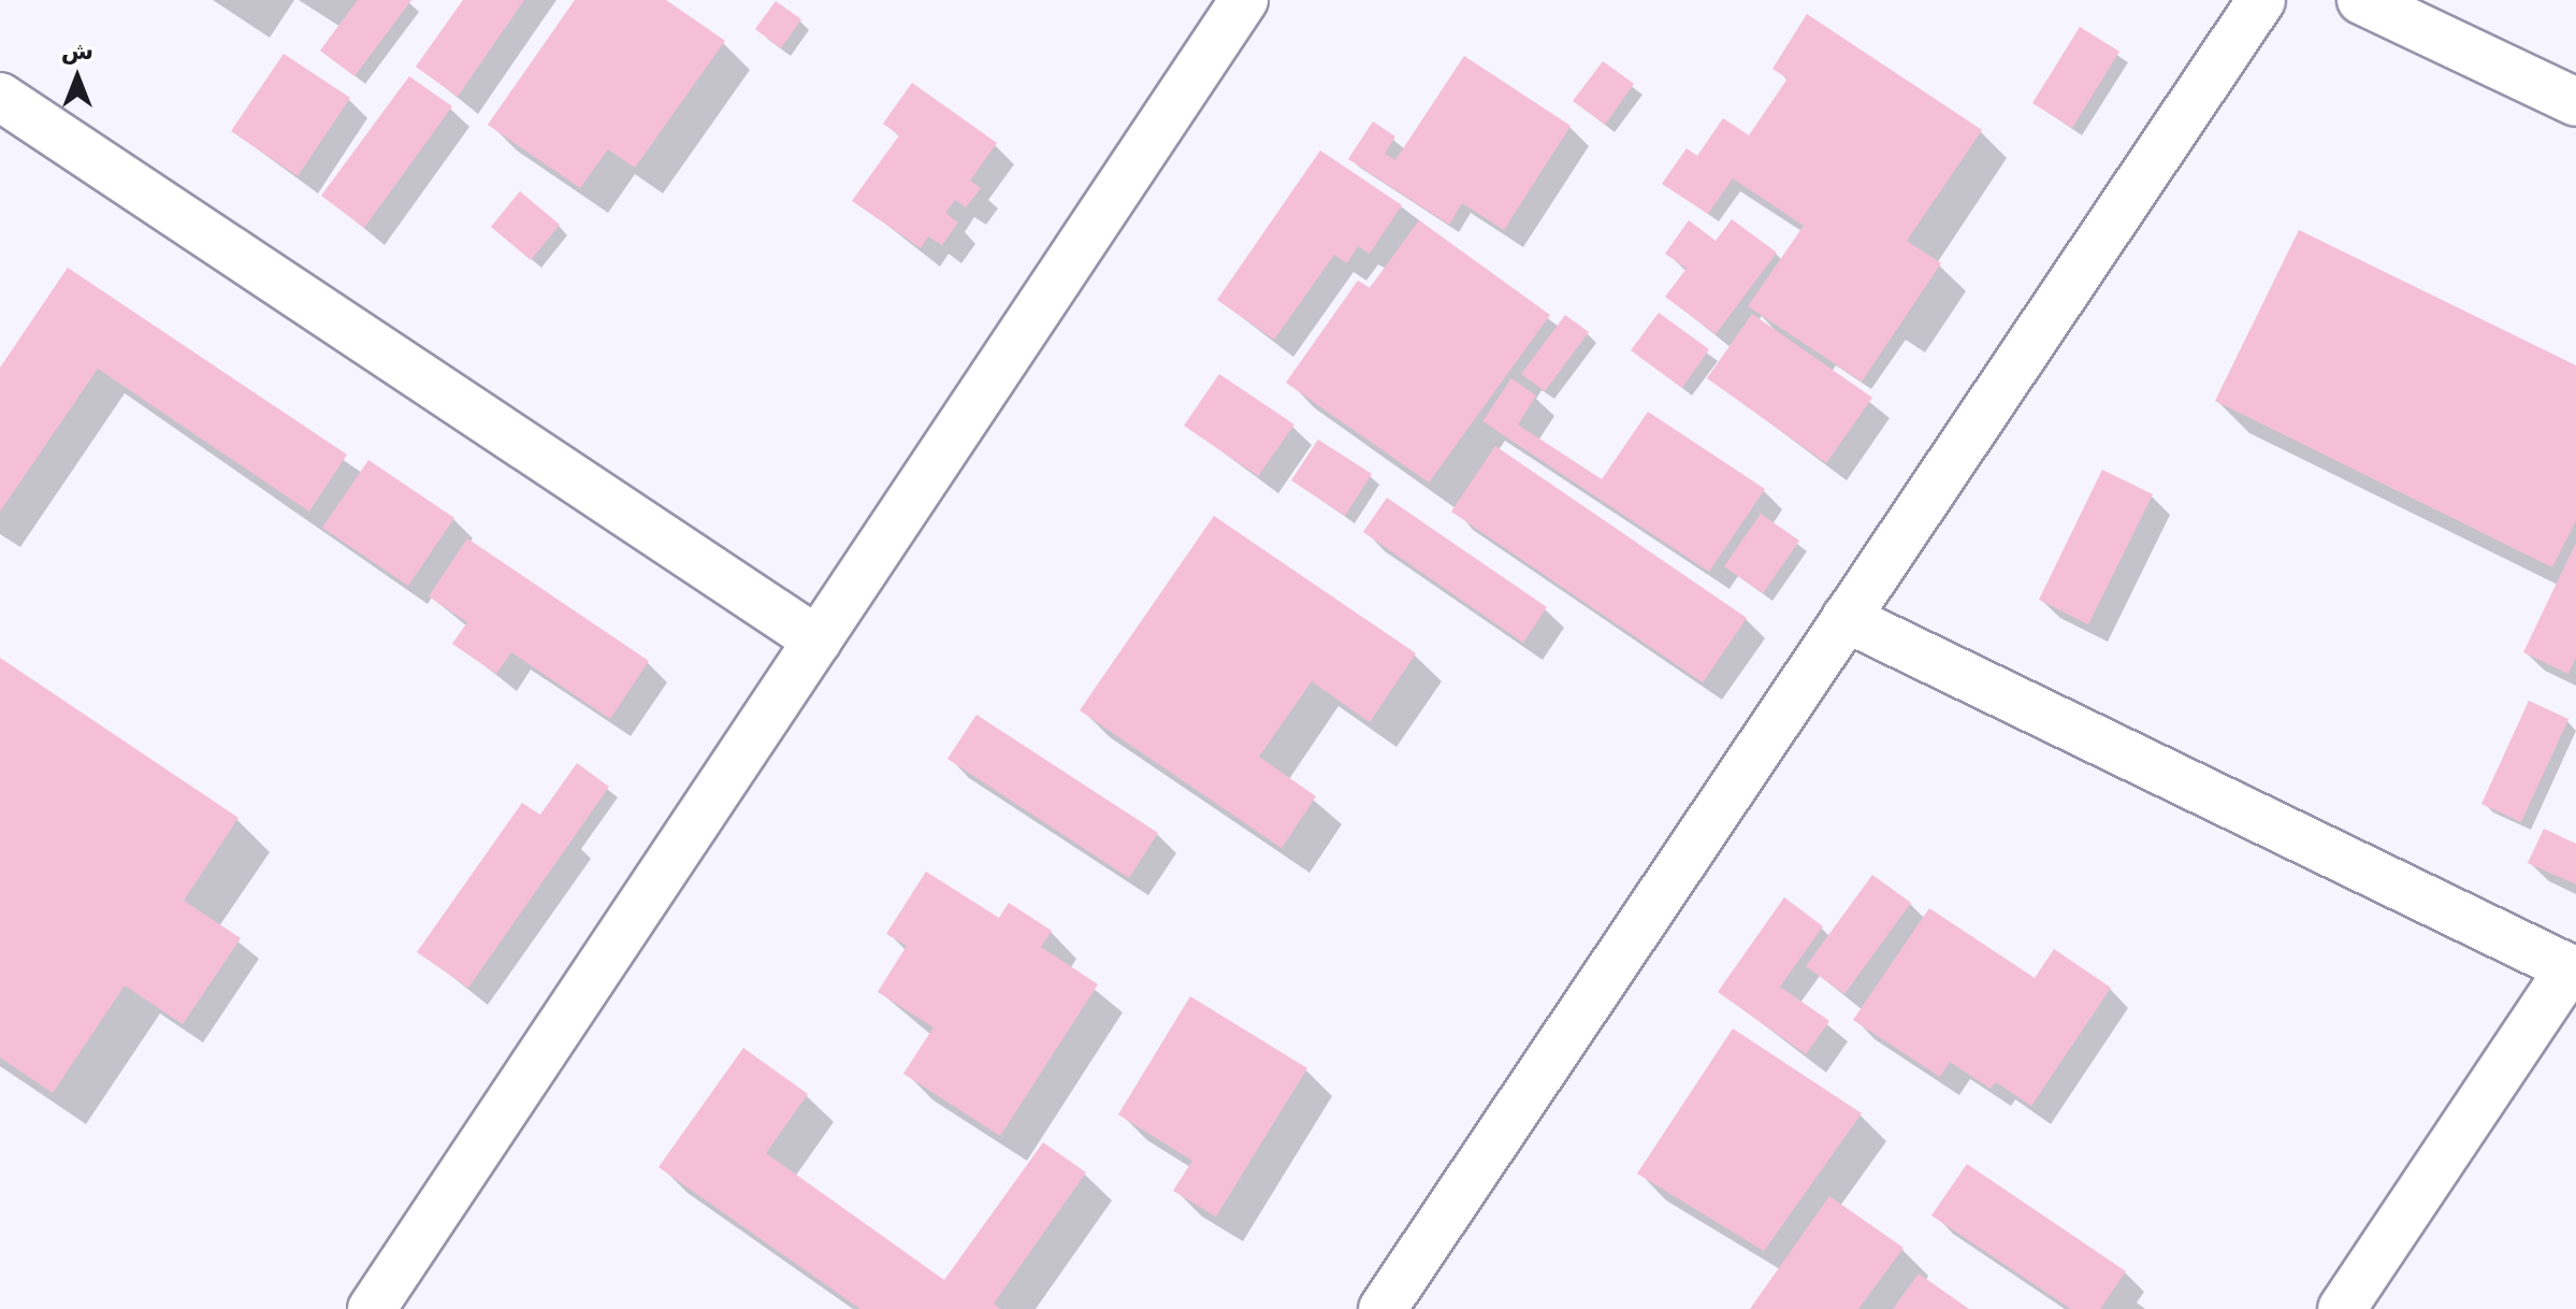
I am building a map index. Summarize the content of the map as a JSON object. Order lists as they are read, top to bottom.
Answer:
{
  "north": "top"
}
